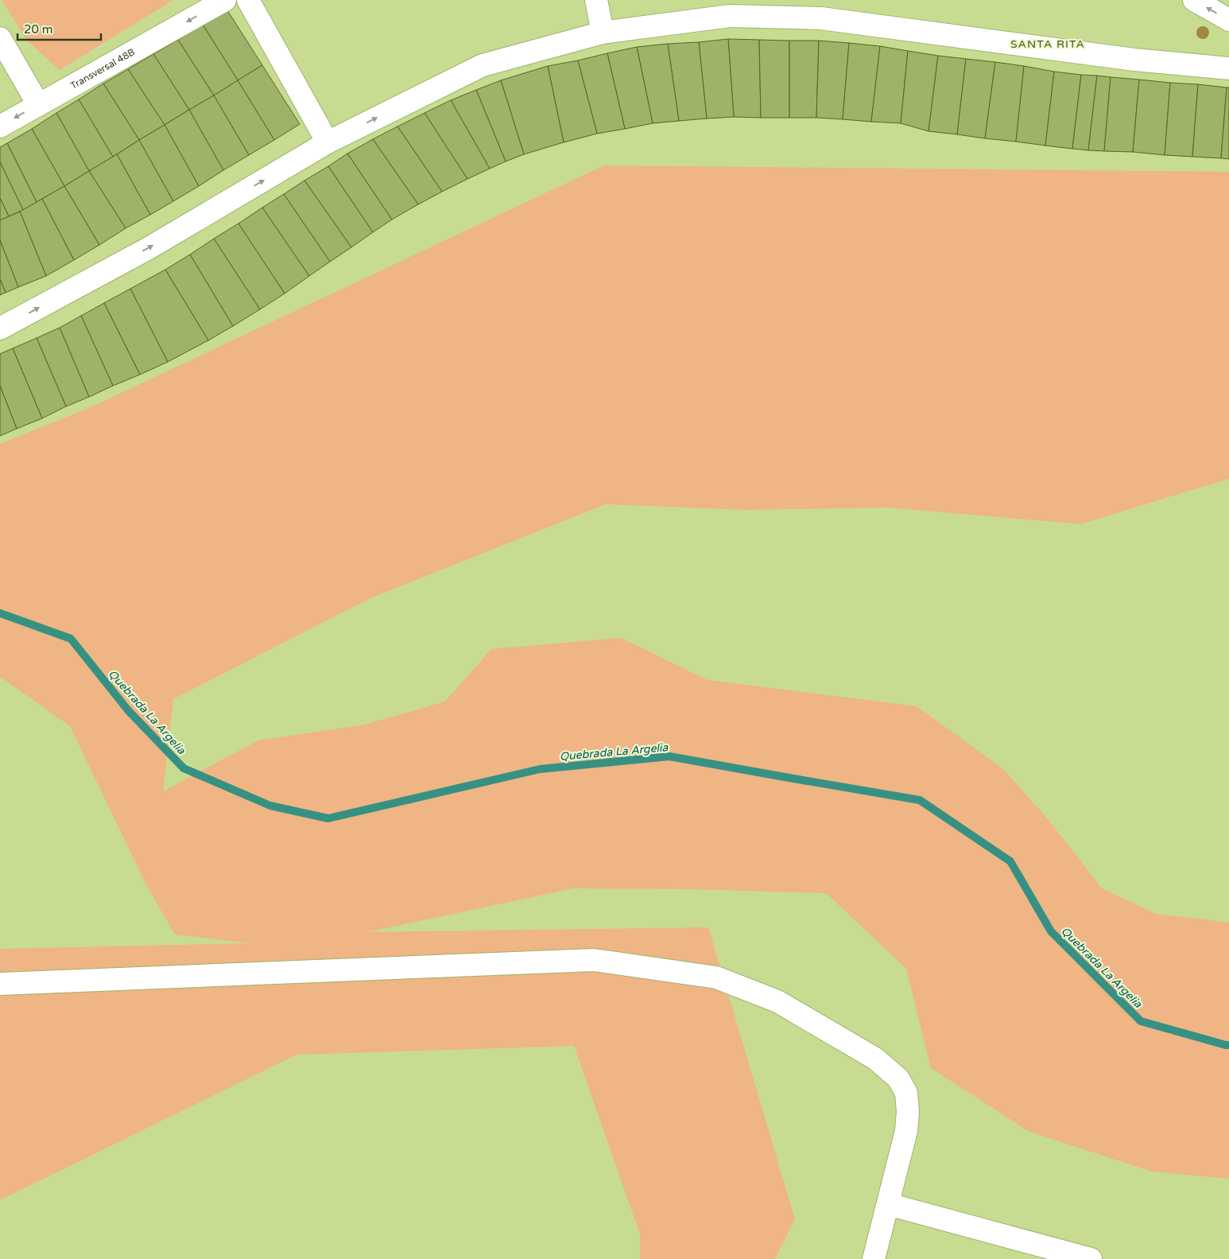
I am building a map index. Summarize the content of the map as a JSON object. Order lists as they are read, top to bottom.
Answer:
{
  "streets": {
    "street": ["Transversal 48B"]
  },
  "districts": ["SANTA RITA"],
  "water": ["Quebrada La Argelia"],
  "scale_bar": "20 m"
}
